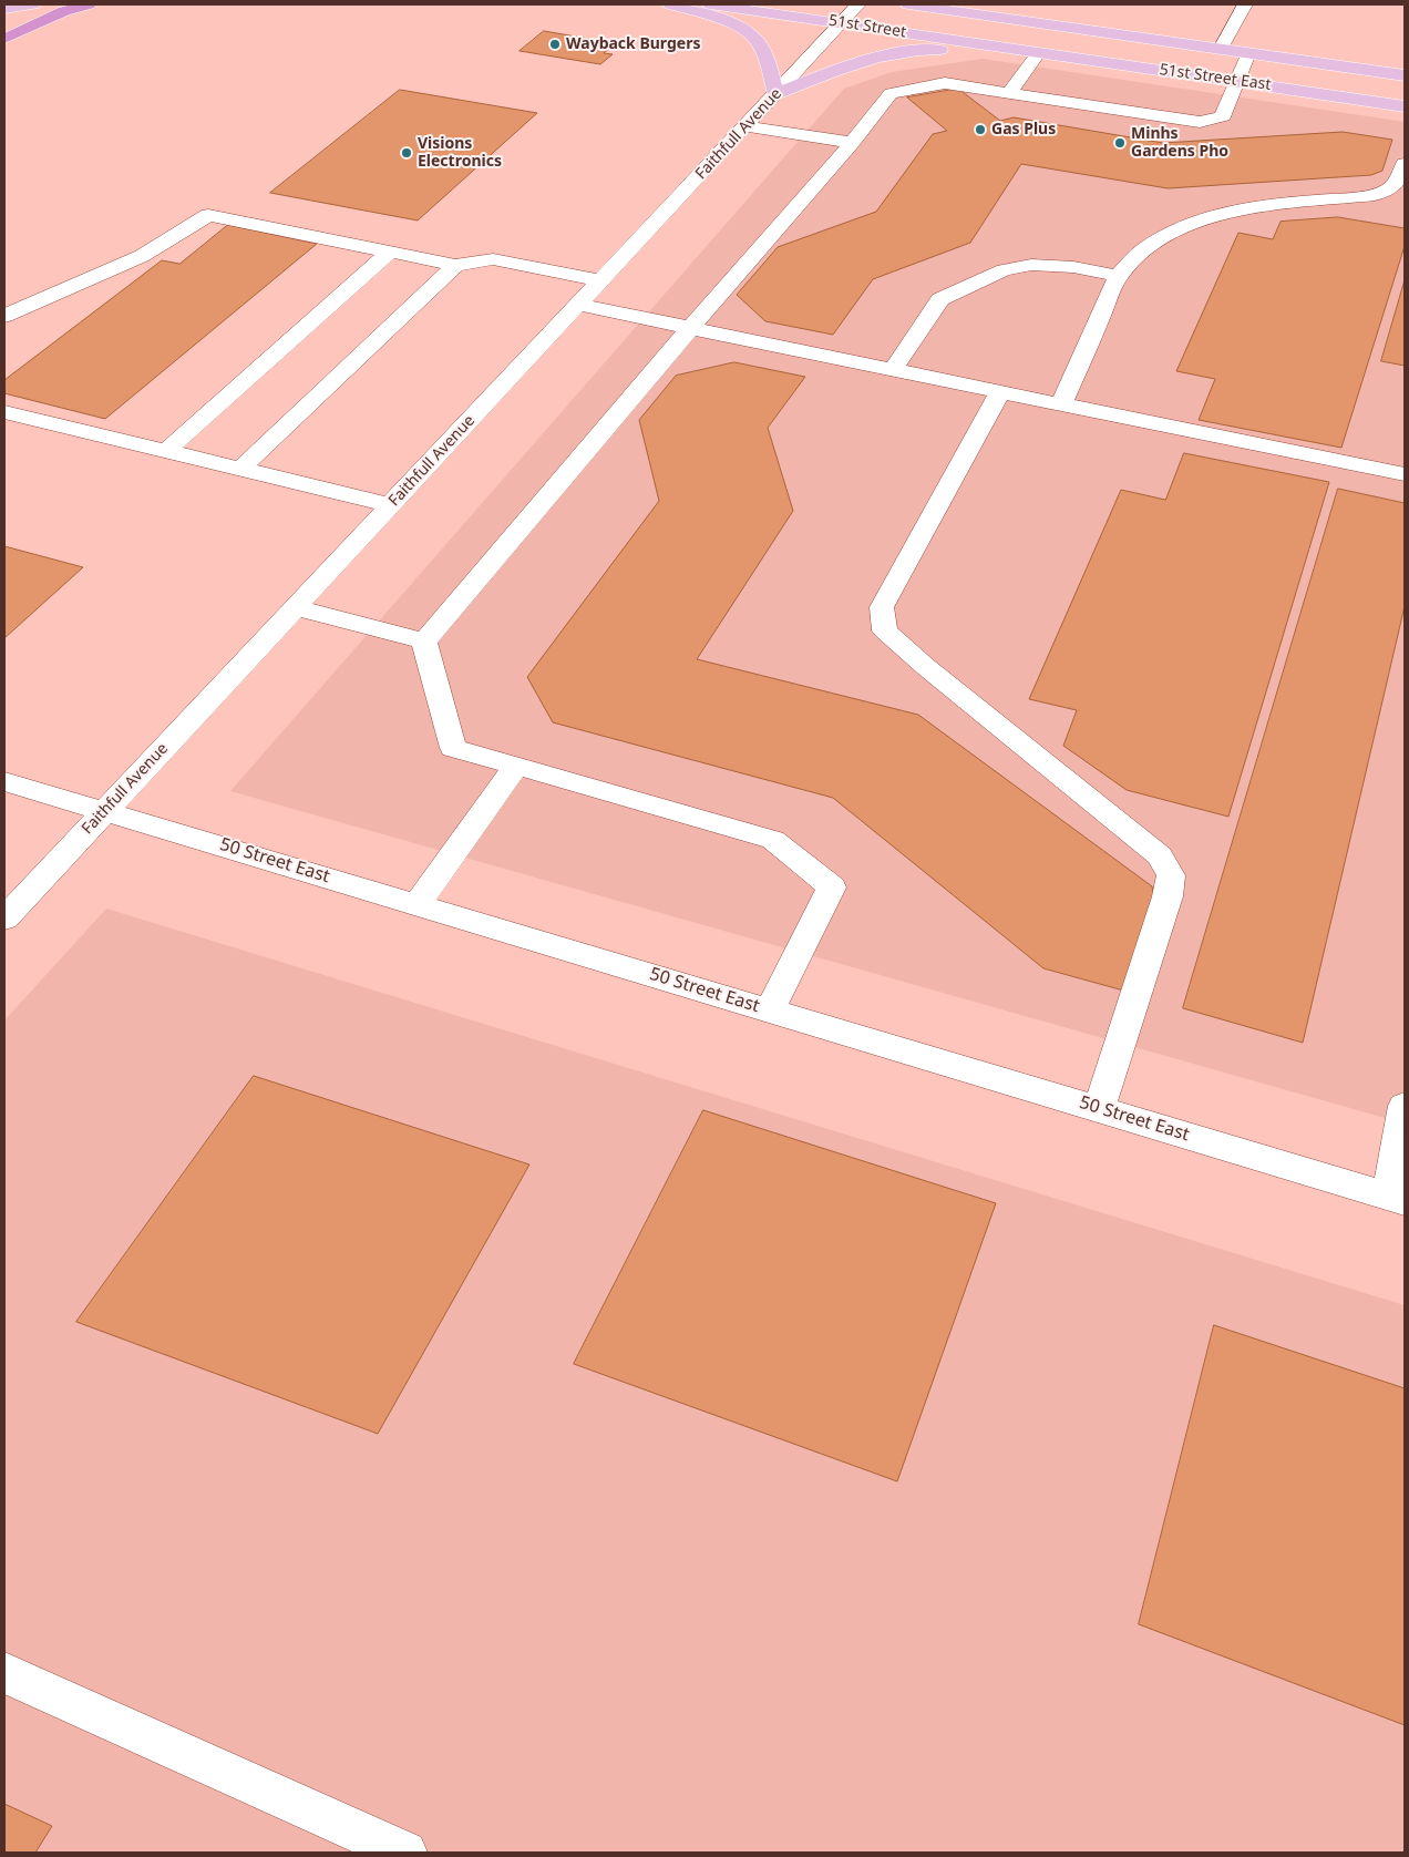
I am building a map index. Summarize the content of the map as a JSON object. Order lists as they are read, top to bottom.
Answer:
{
  "streets": {
    "main road": ["51st Street", "51st Street East"],
    "street": ["Faithfull Avenue", "50 Street East"]
  },
  "crossings": [
    ["51st Street", "51st Street East"],
    ["51st Street", "Faithfull Avenue"],
    ["Faithfull Avenue", "50 Street East"]
  ],
  "places": [
    "Wayback Burgers",
    "Gas Plus",
    "Minhs Gardens Pho",
    "Visions Electronics"
  ]
}
